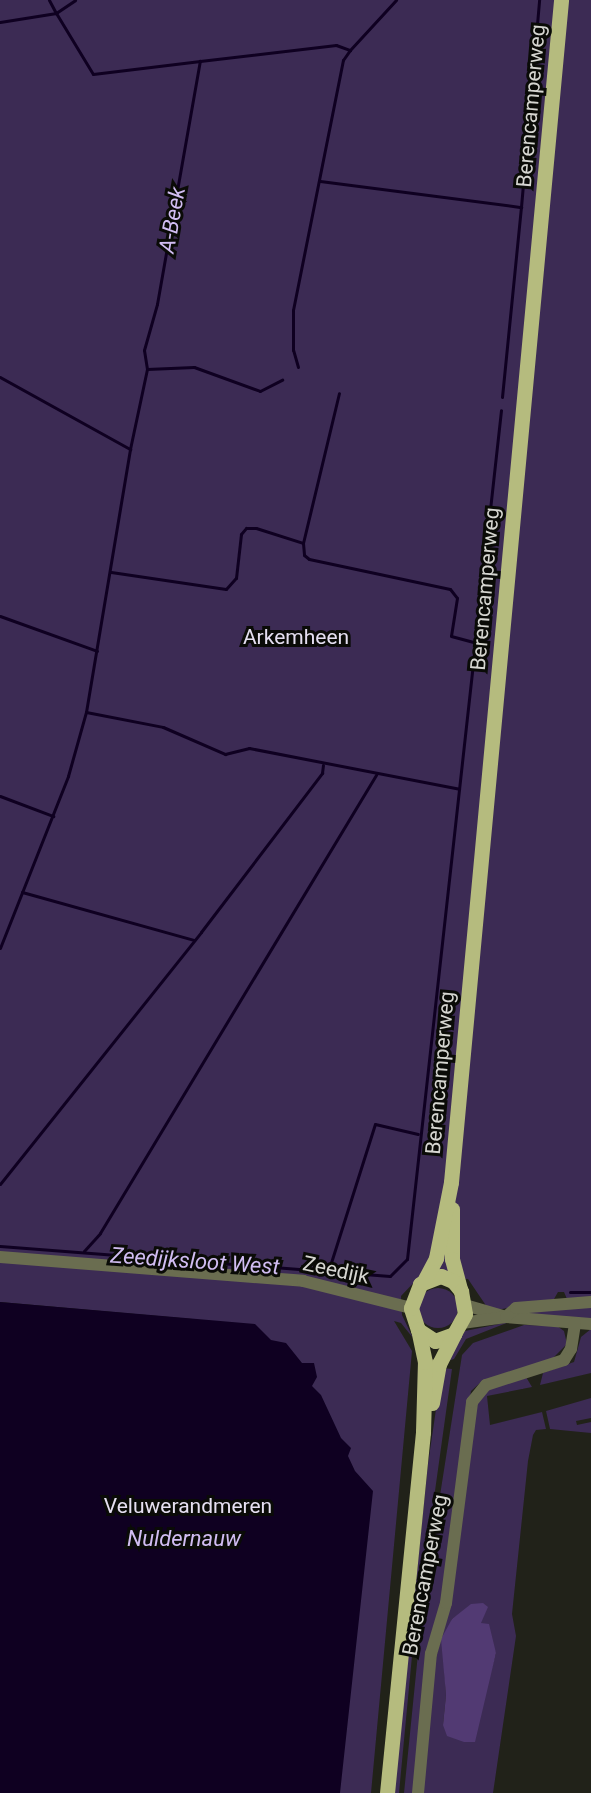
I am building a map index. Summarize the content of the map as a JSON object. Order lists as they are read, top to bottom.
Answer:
{
  "streets": {
    "main road": ["Berencamperweg"],
    "street": ["Zeedijk"]
  },
  "crossings": [
    ["Berencamperweg", "Zeedijk"]
  ],
  "water": ["A-Beek", "Zeedijksloot West", "Nuldernauw"],
  "parks": ["Arkemheen", "Veluwerandmeren"]
}
